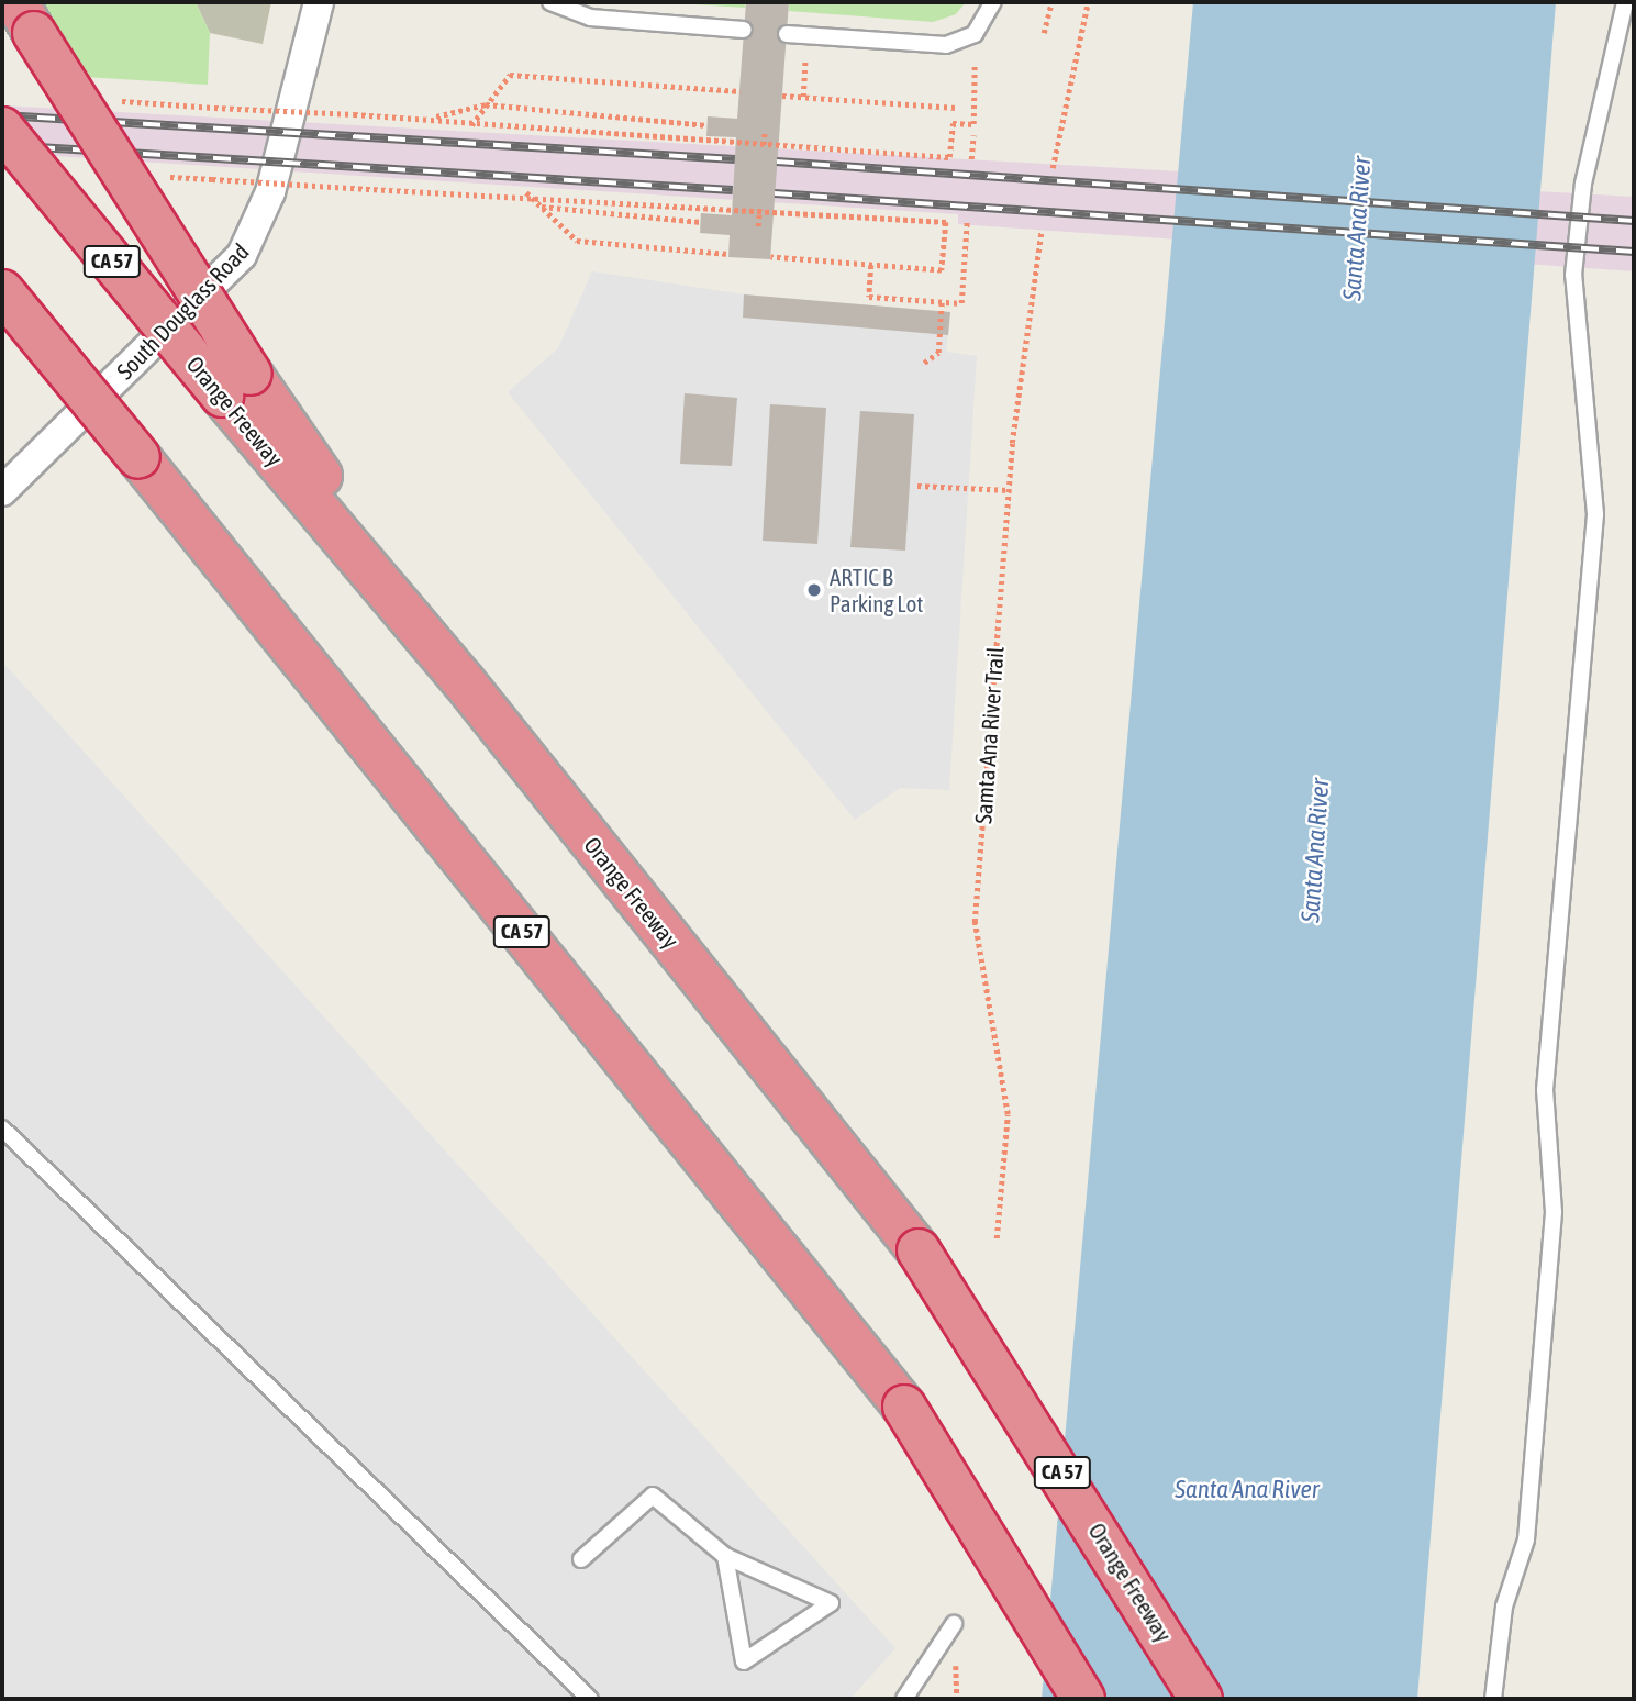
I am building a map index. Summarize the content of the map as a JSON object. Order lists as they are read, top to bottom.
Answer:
{
  "streets": {
    "highway": ["CA 57", "Orange Freeway"],
    "street": ["South Douglass Road"],
    "path": ["Samta Ana River Trail"]
  },
  "water": ["Santa Ana River"],
  "places": ["ARTIC B Parking Lot"]
}
